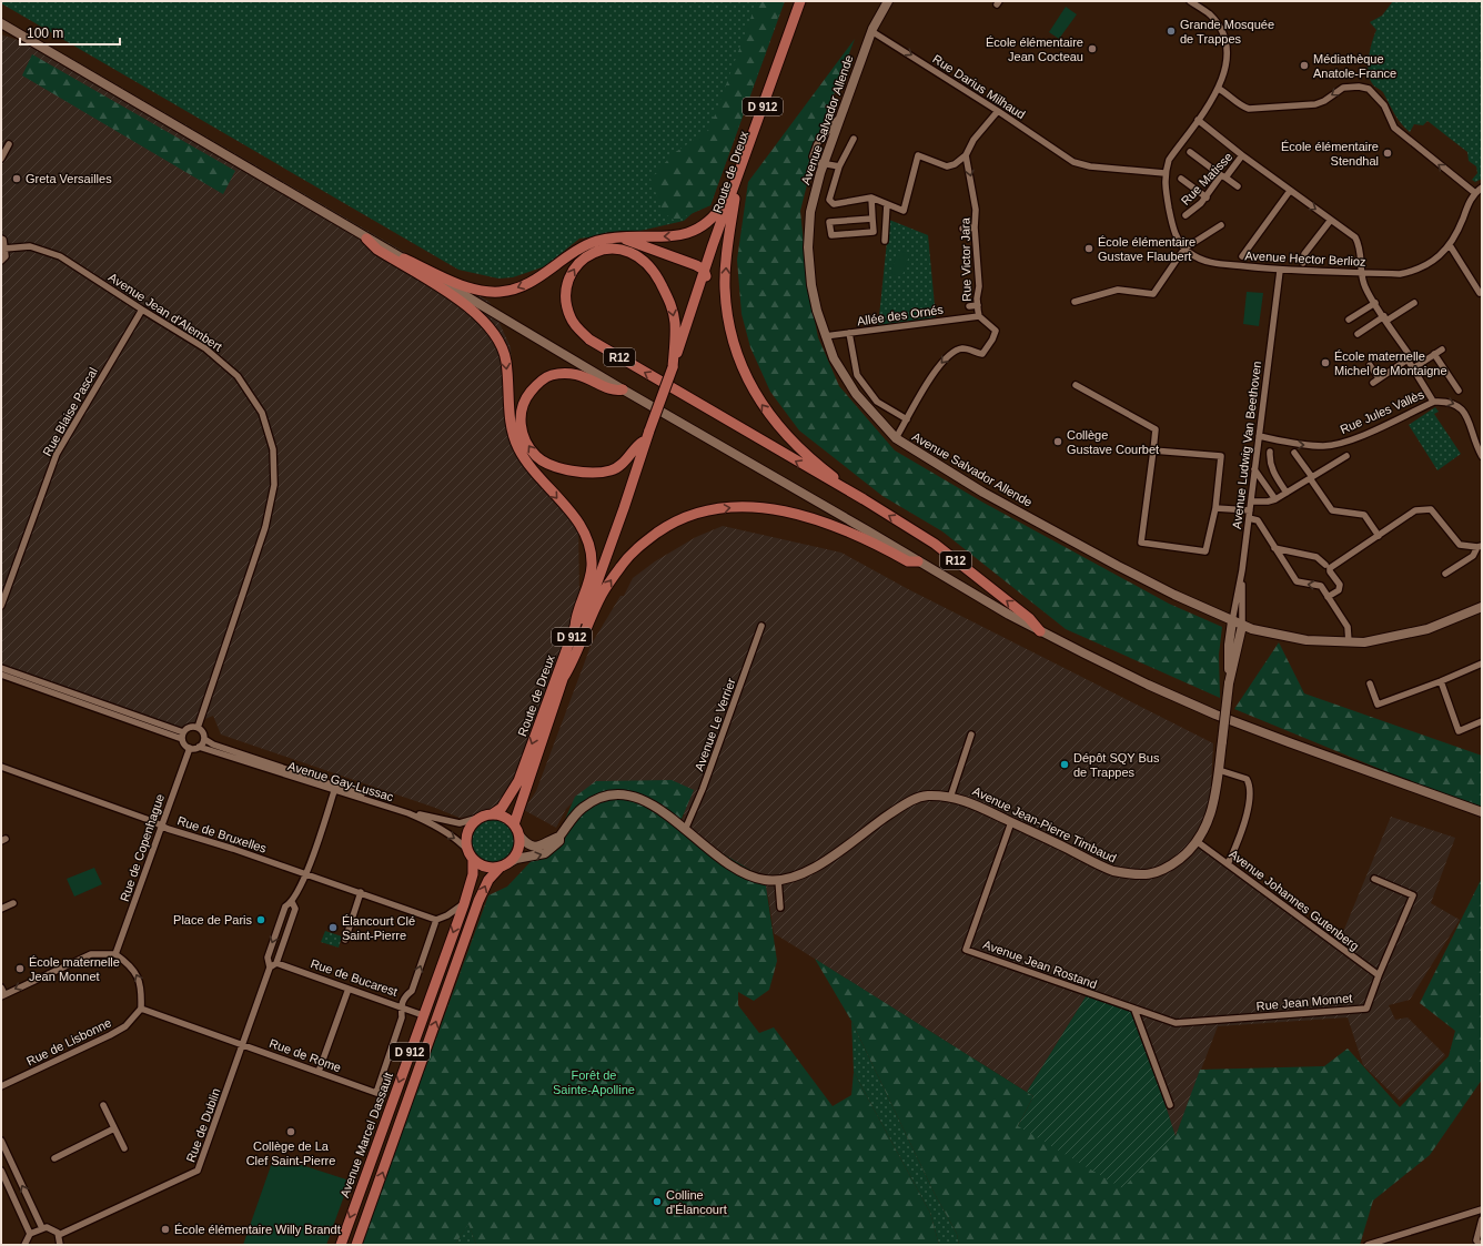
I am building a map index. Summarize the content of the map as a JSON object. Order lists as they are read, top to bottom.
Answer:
{
  "streets": {
    "main road": [
      "D 912",
      "Route de Dreux",
      "R12",
      "Avenue Marcel Dassault"
    ],
    "street": [
      "Rue Darius Milhaud",
      "Avenue Salvador Allende",
      "Rue Matisse",
      "Avenue Hector Berlioz",
      "Rue Victor Jara",
      "Avenue Jean d'Alembert",
      "Allée des Ornés",
      "Rue Blaise Pascal",
      "Rue Jules Vallès",
      "Avenue Ludwig Van Beethoven",
      "Avenue Le Verrier",
      "Avenue Gay-Lussac",
      "Avenue Jean-Pierre Timbaud",
      "Rue de Bruxelles",
      "Rue de Copenhague",
      "Avenue Johannes Gutenberg",
      "Avenue Jean Rostand",
      "Rue de Bucarest",
      "Rue Jean Monnet",
      "Rue de Lisbonne",
      "Rue de Rome",
      "Rue de Dublin"
    ]
  },
  "crossings": [
    ["Rue Darius Milhaud", "Avenue Salvador Allende"],
    ["Rue Darius Milhaud", "Avenue Hector Berlioz"],
    ["D 912", "Route de Dreux"],
    ["D 912", "Avenue Gay-Lussac"],
    ["D 912", "Avenue Jean-Pierre Timbaud"],
    ["D 912", "Avenue Marcel Dassault"],
    ["Avenue Salvador Allende", "Rue Victor Jara"],
    ["Avenue Salvador Allende", "Allée des Ornés"],
    ["Avenue Salvador Allende", "Avenue Ludwig Van Beethoven"],
    ["Avenue Salvador Allende", "Avenue Jean-Pierre Timbaud"],
    ["Route de Dreux", "R12"],
    ["Route de Dreux", "Avenue Gay-Lussac"],
    ["Route de Dreux", "Avenue Jean-Pierre Timbaud"],
    ["Route de Dreux", "Avenue Marcel Dassault"],
    ["Avenue Hector Berlioz", "Avenue Ludwig Van Beethoven"],
    ["Rue Victor Jara", "Allée des Ornés"],
    ["Avenue Jean d'Alembert", "Rue Blaise Pascal"],
    ["Avenue Jean d'Alembert", "Avenue Gay-Lussac"],
    ["Avenue Jean d'Alembert", "Rue de Copenhague"],
    ["Rue Jules Vallès", "Avenue Ludwig Van Beethoven"],
    ["Avenue Ludwig Van Beethoven", "Avenue Jean-Pierre Timbaud"],
    ["Avenue Le Verrier", "Avenue Jean-Pierre Timbaud"],
    ["Avenue Gay-Lussac", "Avenue Jean-Pierre Timbaud"],
    ["Avenue Gay-Lussac", "Rue de Copenhague"],
    ["Avenue Gay-Lussac", "Rue de Dublin"],
    ["Avenue Gay-Lussac", "Avenue Marcel Dassault"],
    ["Avenue Jean-Pierre Timbaud", "Avenue Johannes Gutenberg"],
    ["Avenue Jean-Pierre Timbaud", "Avenue Jean Rostand"],
    ["Avenue Jean-Pierre Timbaud", "Avenue Marcel Dassault"],
    ["Rue de Bruxelles", "Rue de Copenhague"],
    ["Rue de Bruxelles", "Rue de Dublin"],
    ["Avenue Johannes Gutenberg", "Rue Jean Monnet"],
    ["Avenue Jean Rostand", "Rue Jean Monnet"],
    ["Rue de Bucarest", "Rue de Rome"],
    ["Rue de Bucarest", "Rue de Dublin"],
    ["Rue de Bucarest", "Avenue Marcel Dassault"],
    ["Rue de Lisbonne", "Rue de Rome"],
    ["Rue de Rome", "Rue de Dublin"]
  ],
  "one_way": ["Rue Darius Milhaud", "Rue Jules Vallès"],
  "parks": ["Forêt de Sainte-Apolline"],
  "places": [
    "Grande Mosquée de Trappes",
    "École élémentaire Jean Cocteau",
    "Médiathèque Anatole-France",
    "École élémentaire Stendhal",
    "Greta Versailles",
    "École élémentaire Gustave Flaubert",
    "École maternelle Michel de Montaigne",
    "Collège Gustave Courbet",
    "Dépôt SQY Bus de Trappes",
    "Place de Paris",
    "Élancourt Clé Saint-Pierre",
    "École maternelle Jean Monnet",
    "Collège de La Clef Saint-Pierre",
    "Colline d'Élancourt",
    "École élémentaire Willy Brandt"
  ],
  "scale_bar": "100 m"
}
